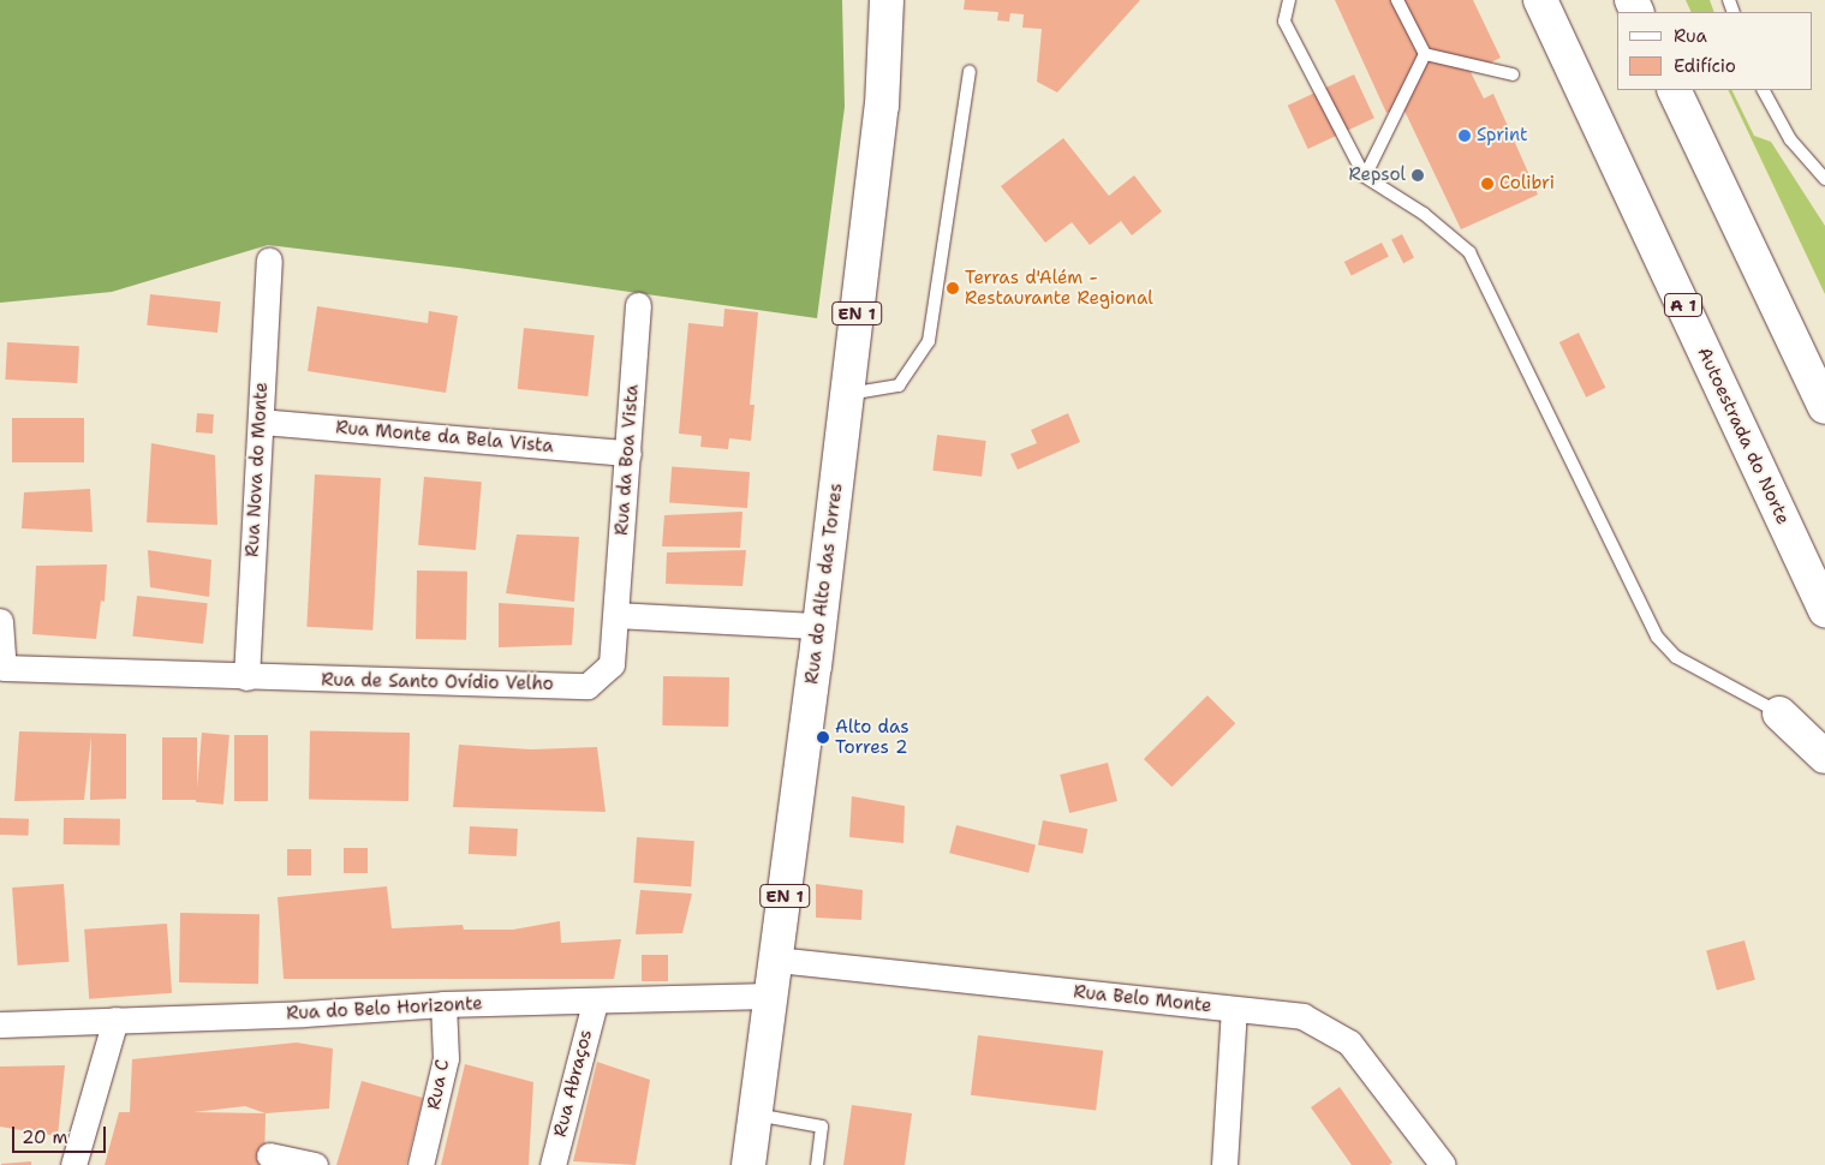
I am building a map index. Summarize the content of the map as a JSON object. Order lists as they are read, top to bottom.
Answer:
{
  "streets": {
    "main road": [
      "A 1",
      "EN 1",
      "Autoestrada do Norte",
      "Rua do Alto das Torres"
    ],
    "street": [
      "Rua Monte da Bela Vista",
      "Rua da Boa Vista",
      "Rua Nova do Monte",
      "Rua de Santo Ovídio Velho",
      "Rua Belo Monte",
      "Rua do Belo Horizonte",
      "Rua Abraços",
      "Rua C"
    ]
  },
  "crossings": [
    ["Rua Monte da Bela Vista", "Rua da Boa Vista"],
    ["Rua Monte da Bela Vista", "Rua Nova do Monte"],
    ["Rua da Boa Vista", "Rua de Santo Ovídio Velho"],
    ["Rua Nova do Monte", "Rua de Santo Ovídio Velho"],
    ["Rua do Alto das Torres", "Rua Belo Monte"],
    ["Rua do Alto das Torres", "Rua do Belo Horizonte"],
    ["Rua do Belo Horizonte", "Rua Abraços"],
    ["Rua do Belo Horizonte", "Rua C"]
  ],
  "places": [
    "Sprint",
    "Repsol",
    "Colibri",
    "Terras d'Além - Restaurante Regional",
    "Alto das Torres 2"
  ],
  "legend": ["Rua", "Edifício"],
  "scale_bar": "20 m"
}
